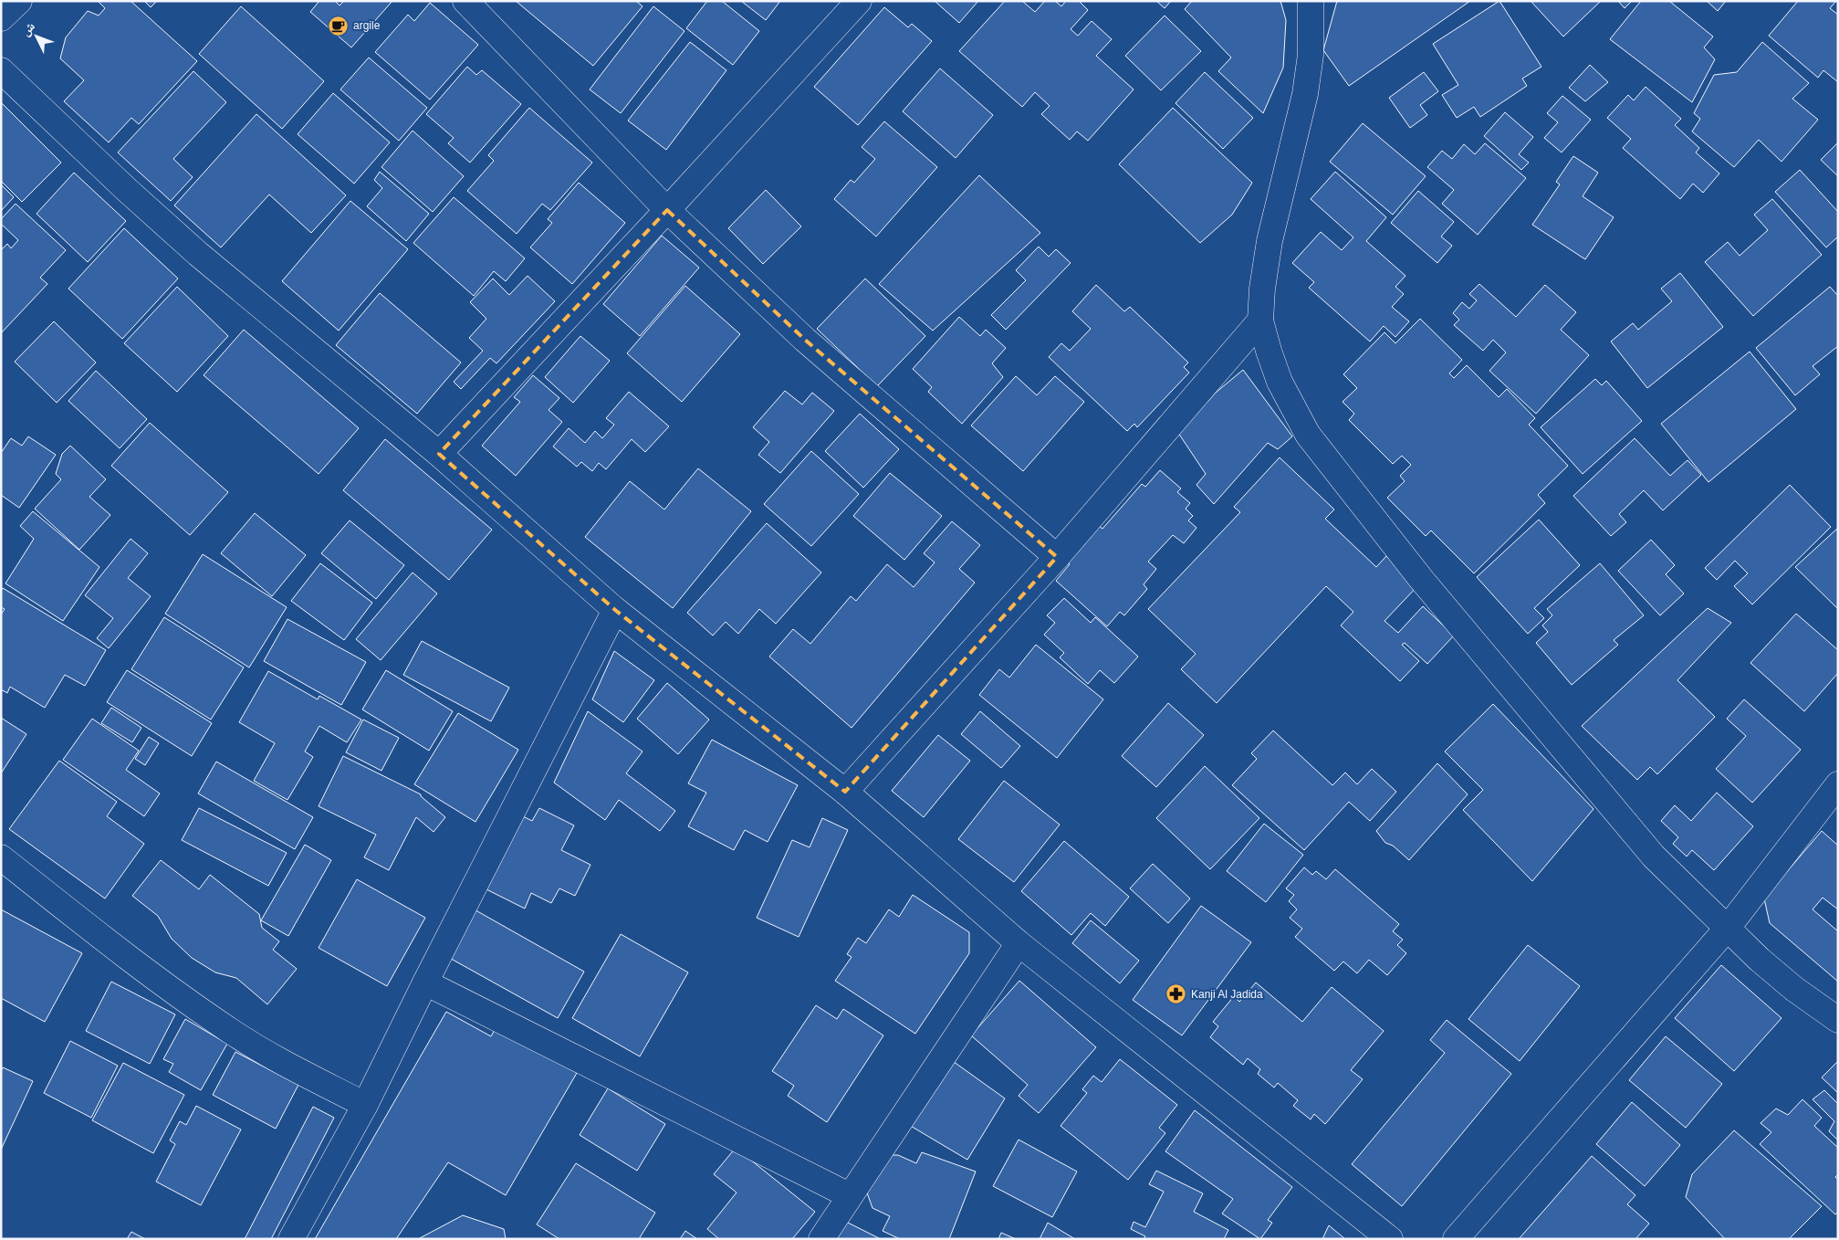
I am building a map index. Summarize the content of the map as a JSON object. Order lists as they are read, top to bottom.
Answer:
{
  "places": {
    "cafe": ["argile"],
    "pharmacy": ["Kanji Al Jadida"]
  },
  "north": "top left"
}
